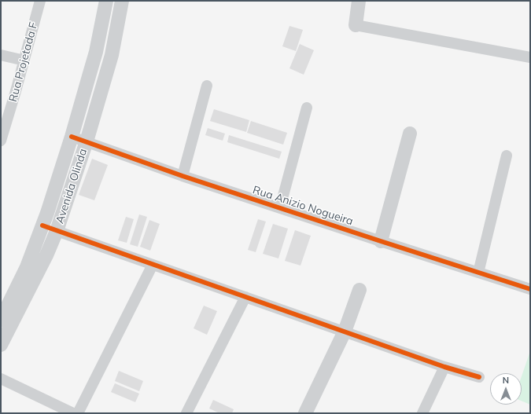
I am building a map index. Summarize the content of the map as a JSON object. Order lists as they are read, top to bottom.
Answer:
{
  "streets": {
    "street": ["Rua Projetada F", "Avenida Olinda", "Rua Anizio Nogueira"]
  },
  "crossings": [
    ["Avenida Olinda", "Rua Anizio Nogueira"]
  ],
  "north": "top"
}
